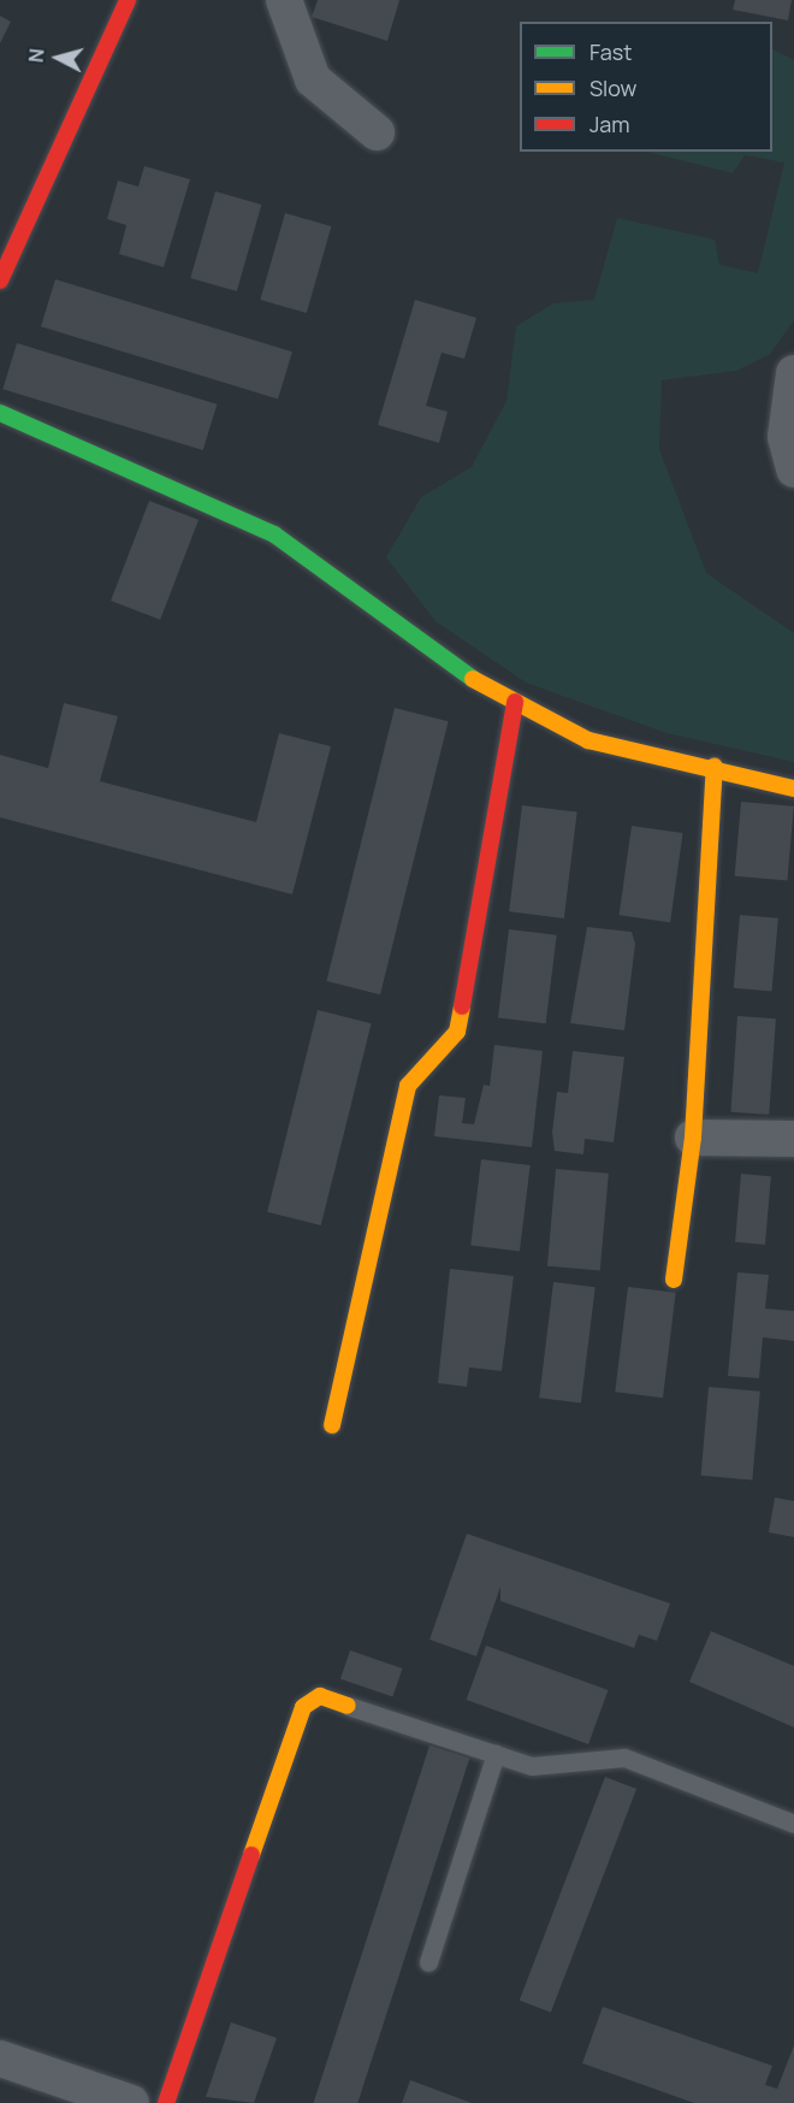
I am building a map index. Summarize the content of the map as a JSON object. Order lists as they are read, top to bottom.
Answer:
{
  "legend": ["Fast", "Slow", "Jam"],
  "north": "left"
}
